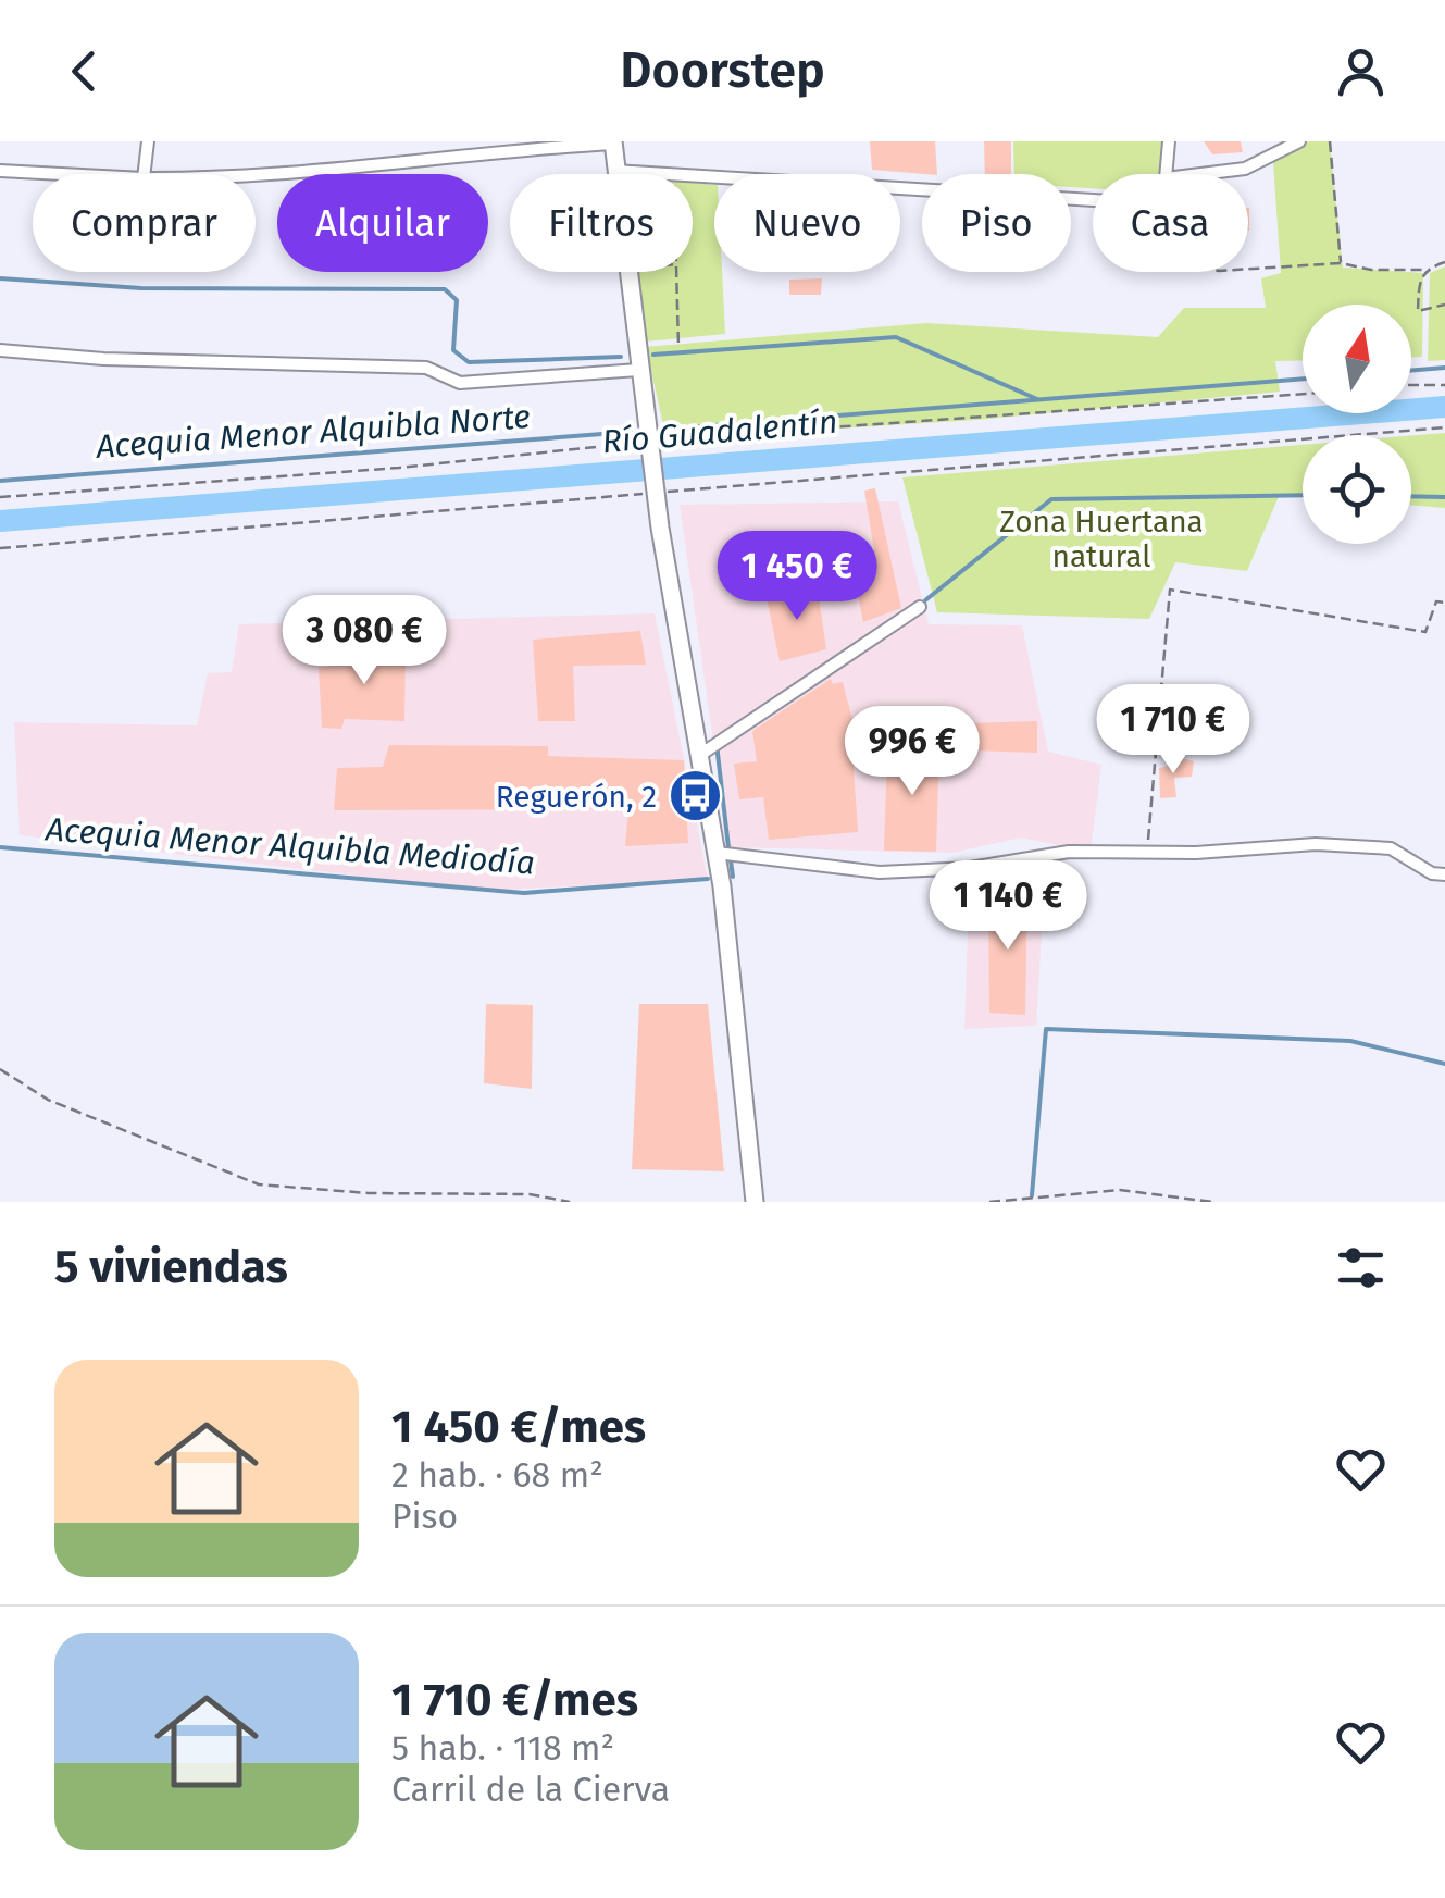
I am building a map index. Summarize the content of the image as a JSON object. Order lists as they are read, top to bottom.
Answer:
{
  "water": ["Acequia Menor Alquibla Norte", "Río Guadalentín", "Acequia Menor Alquibla Mediodía"],
  "parks": ["Zona Huertana natural"],
  "places": {
    "bus stop": ["Reguerón, 2"]
  },
  "north": "top",
  "page": {
    "header": "Doorstep",
    "chip": [
      "Comprar",
      "Alquilar",
      "Filtros",
      "Nuevo",
      "Piso",
      "Casa"
    ],
    "price": [
      "1 450 €",
      "3 080 €",
      "1 710 €",
      "996 €",
      "1 140 €"
    ],
    "heading": "5 viviendas",
    "list": [
      {
        "name": "1 450 €/mes",
        "note": "2 hab. · 68 m² · Piso"
      },
      {
        "name": "1 710 €/mes",
        "note": "5 hab. · 118 m² · Carril de la Cierva"
      }
    ]
  }
}
